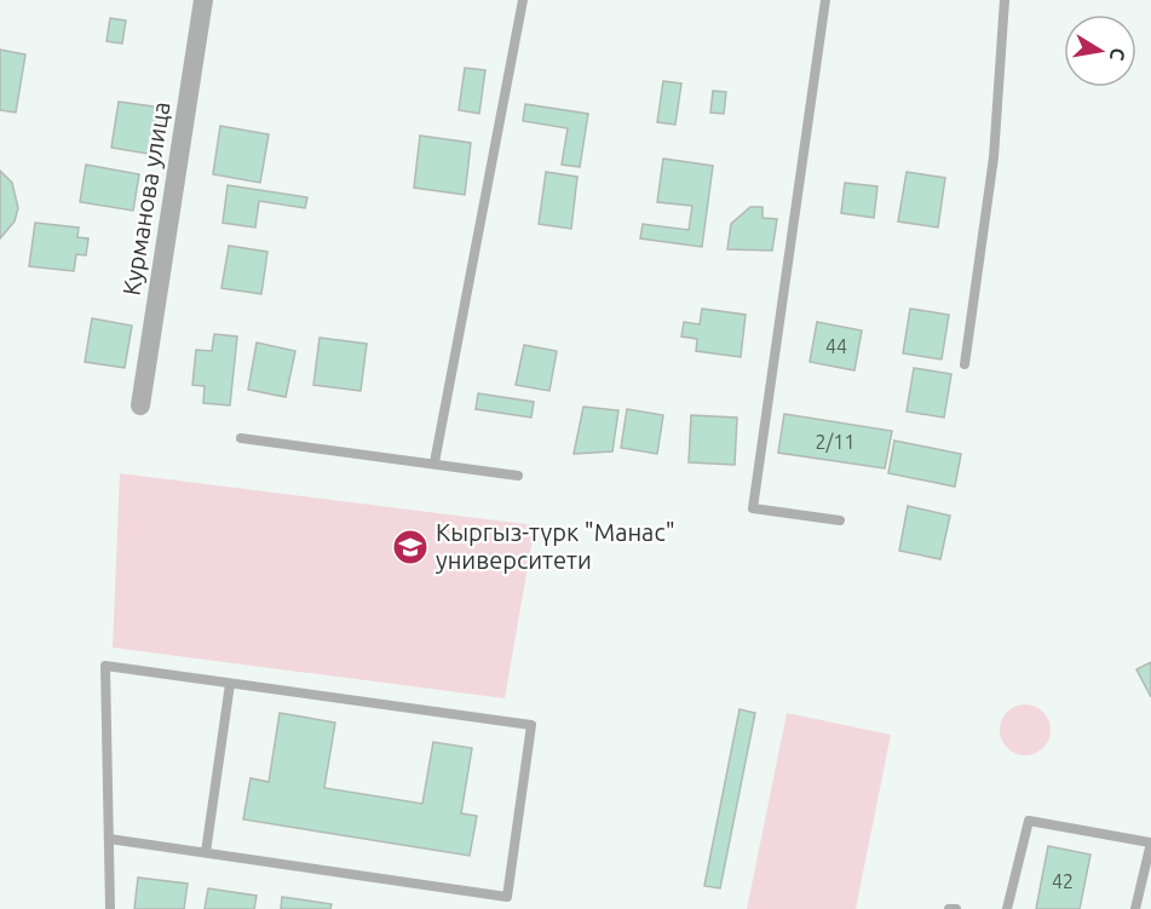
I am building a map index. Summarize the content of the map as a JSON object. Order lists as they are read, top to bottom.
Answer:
{
  "streets": {
    "street": ["Курманова улица"]
  },
  "places": {
    "school or university": ["Кыргыз-түрк \"Манас\" университети"]
  },
  "house_numbers": ["44", "2/11", "42"],
  "north": "right"
}
